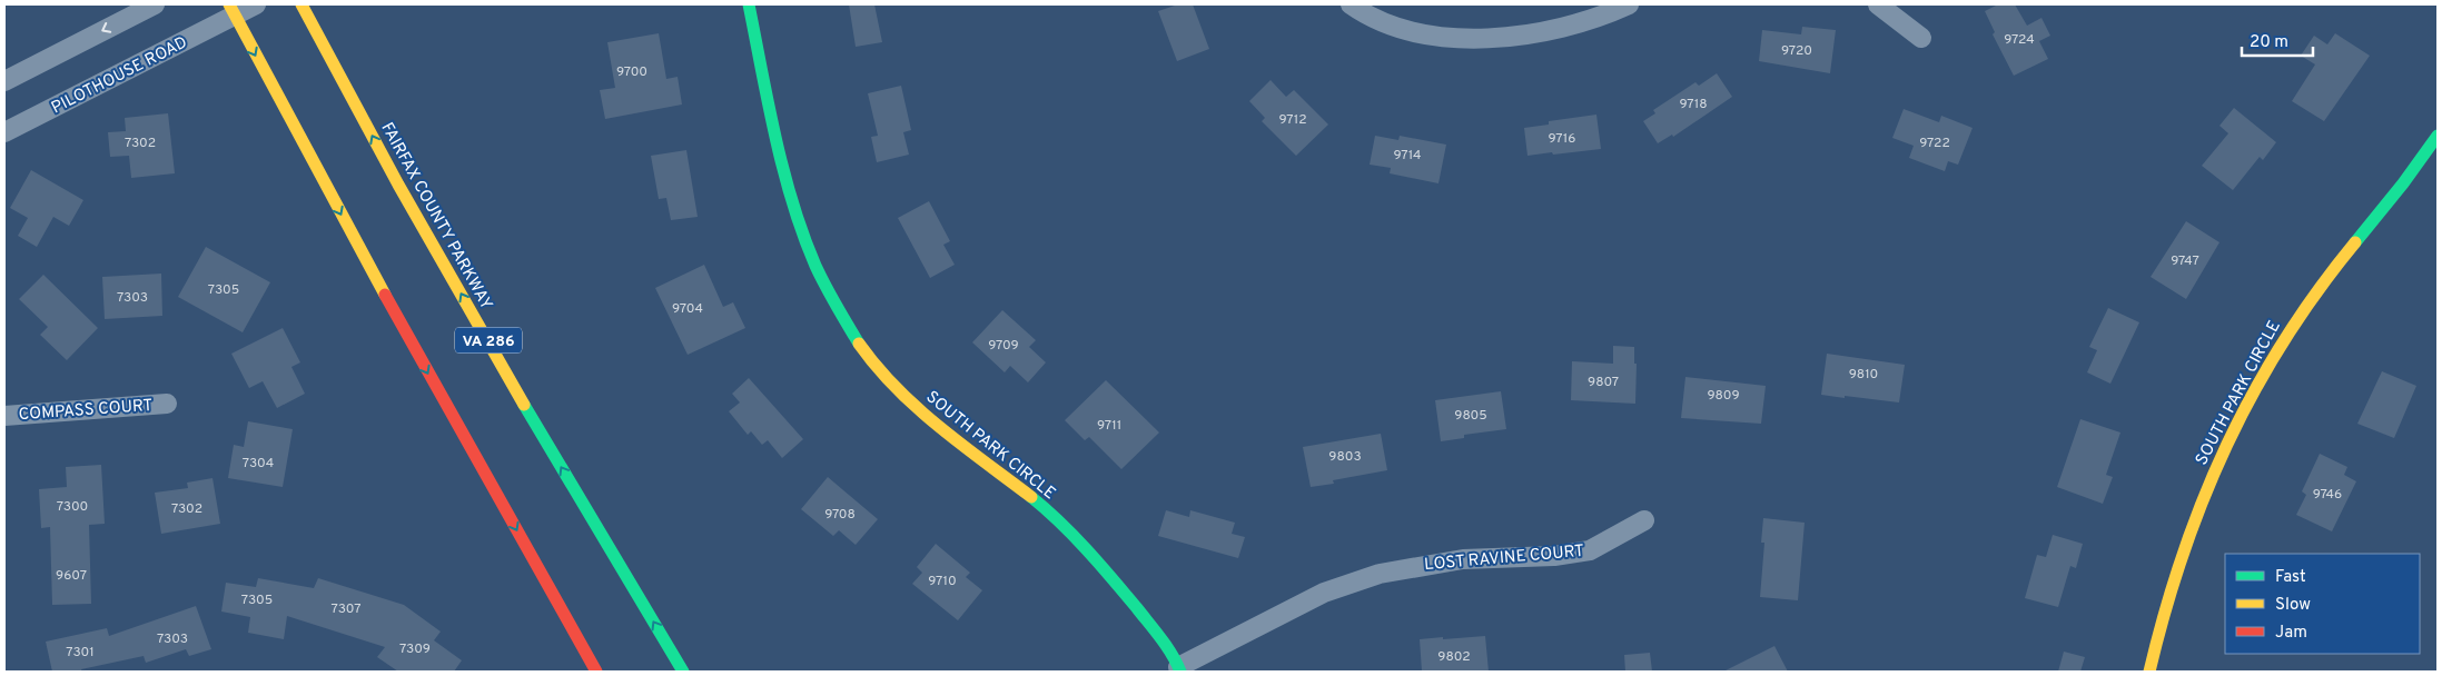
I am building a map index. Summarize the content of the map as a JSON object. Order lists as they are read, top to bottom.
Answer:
{
  "streets": {
    "main road": ["FAIRFAX COUNTY PARKWAY", "VA 286", "SOUTH PARK CIRCLE"],
    "street": ["PILOTHOUSE ROAD", "COMPASS COURT", "LOST RAVINE COURT"]
  },
  "crossings": [
    ["SOUTH PARK CIRCLE", "LOST RAVINE COURT"]
  ],
  "house_numbers": [
    "9724",
    "9720",
    "9700",
    "9718",
    "9712",
    "9716",
    "7302",
    "9722",
    "9714",
    "9747",
    "7305",
    "7303",
    "9704",
    "9709",
    "9810",
    "9807",
    "9809",
    "9805",
    "9711",
    "9803",
    "7304",
    "9746",
    "7300",
    "7302",
    "9708",
    "9607",
    "9710",
    "7305",
    "7307",
    "7303",
    "7309",
    "7301",
    "9802"
  ],
  "legend": ["Fast", "Slow", "Jam"],
  "scale_bar": "20 m"
}
